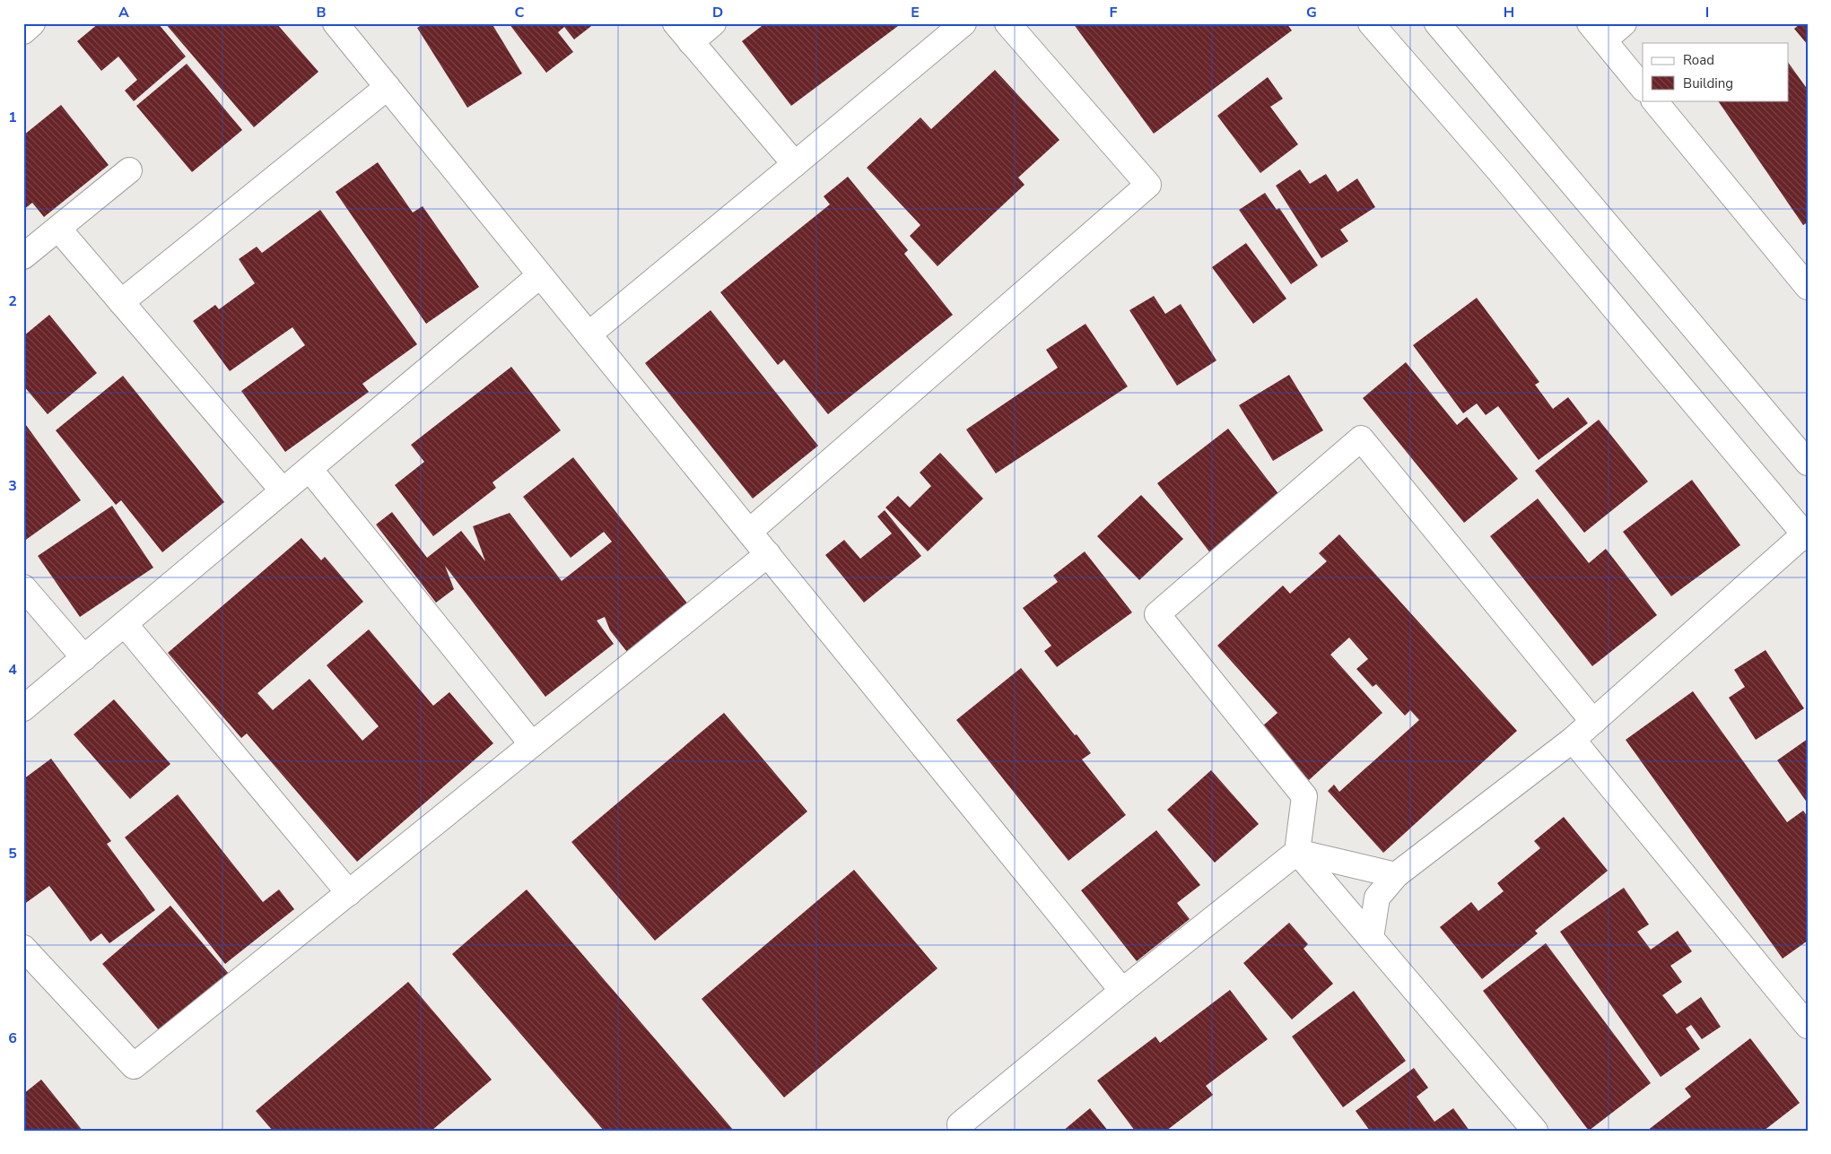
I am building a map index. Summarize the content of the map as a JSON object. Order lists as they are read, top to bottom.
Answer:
{
  "legend": ["Road", "Building"],
  "grid": {
    "columns": [
      "A",
      "B",
      "C",
      "D",
      "E",
      "F",
      "G",
      "H",
      "I"
    ],
    "rows": [
      "1",
      "2",
      "3",
      "4",
      "5",
      "6"
    ]
  }
}
